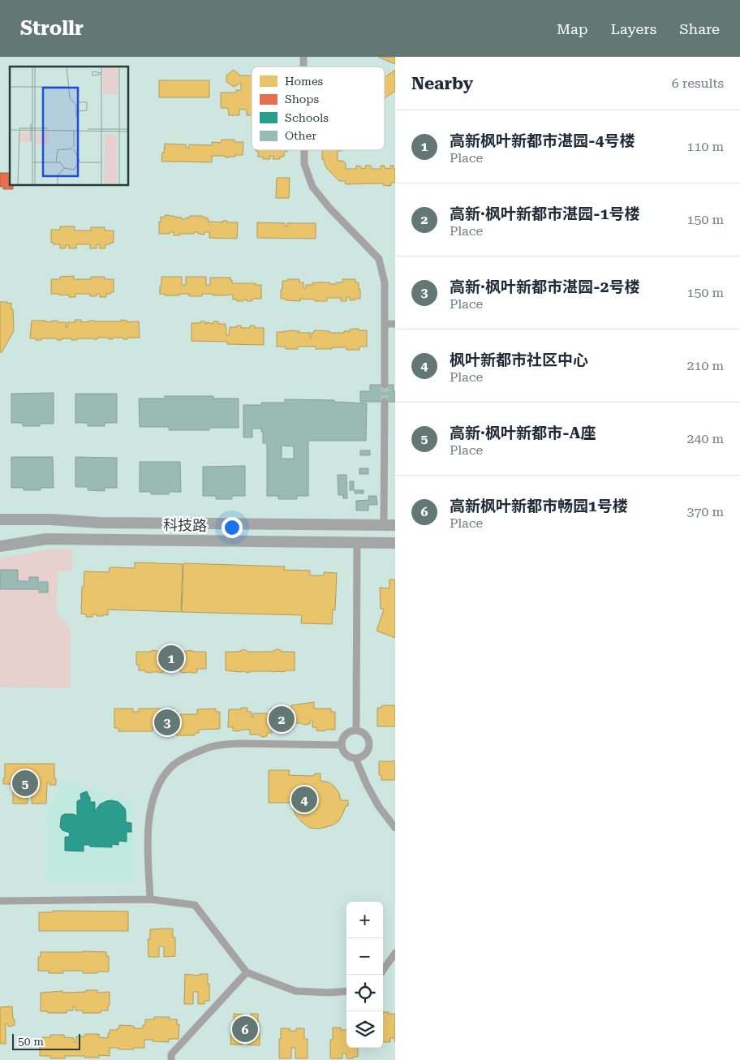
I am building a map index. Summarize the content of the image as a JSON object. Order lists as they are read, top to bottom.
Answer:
{
  "streets": {
    "main road": ["科技路"]
  },
  "legend": [
    "Homes",
    "Shops",
    "Schools",
    "Other"
  ],
  "scale_bar": "50 m",
  "page": {
    "header": "Strollr",
    "nav": ["Map", "Layers", "Share"],
    "heading": ["Nearby", "6 results"],
    "list": [
      {
        "mark": "1",
        "name": "高新枫叶新都市湛园-4号楼",
        "note": "Place",
        "value": "110 m"
      },
      {
        "mark": "2",
        "name": "高新·枫叶新都市湛园-1号楼",
        "note": "Place",
        "value": "150 m"
      },
      {
        "mark": "3",
        "name": "高新·枫叶新都市湛园-2号楼",
        "note": "Place",
        "value": "150 m"
      },
      {
        "mark": "4",
        "name": "枫叶新都市社区中心",
        "note": "Place",
        "value": "210 m"
      },
      {
        "mark": "5",
        "name": "高新·枫叶新都市-A座",
        "note": "Place",
        "value": "240 m"
      },
      {
        "mark": "6",
        "name": "高新枫叶新都市畅园1号楼",
        "note": "Place",
        "value": "370 m"
      }
    ],
    "pins": [
      "1",
      "2",
      "3",
      "5",
      "4",
      "6"
    ],
    "map_buttons": ["+", "−"],
    "scale": "50 m"
  }
}
